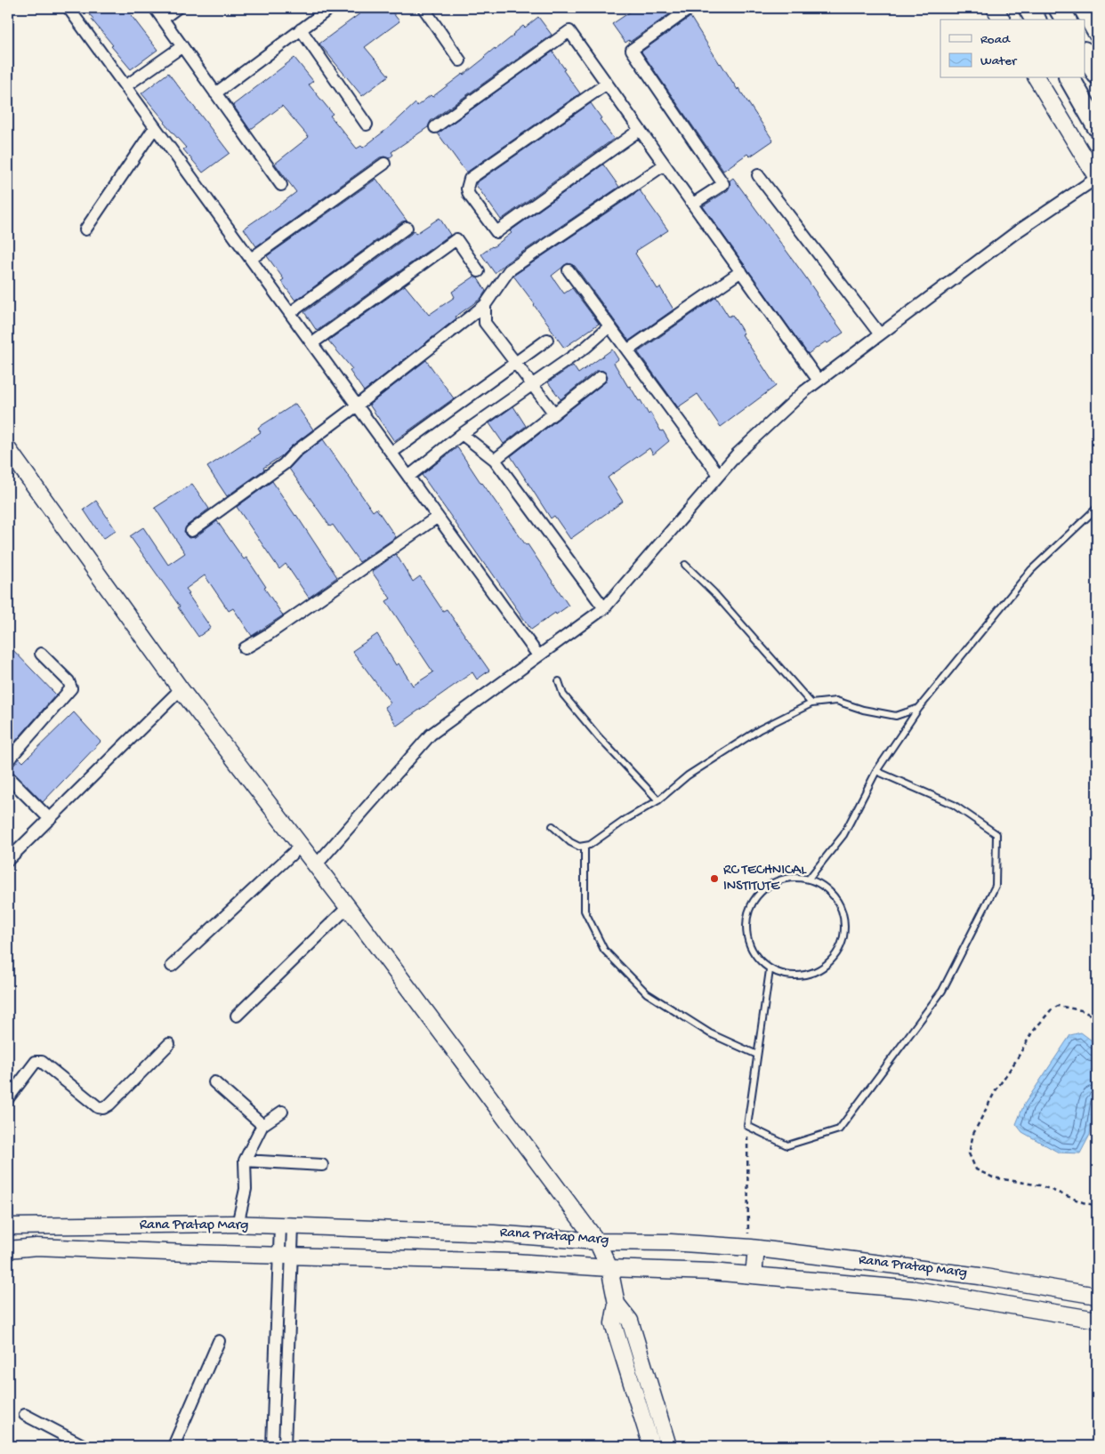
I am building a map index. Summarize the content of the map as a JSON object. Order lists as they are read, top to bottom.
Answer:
{
  "streets": {
    "main road": ["Rana Pratap Marg"]
  },
  "places": ["RC TECHNICAL INSTITUTE"],
  "legend": ["Road", "Water"]
}
